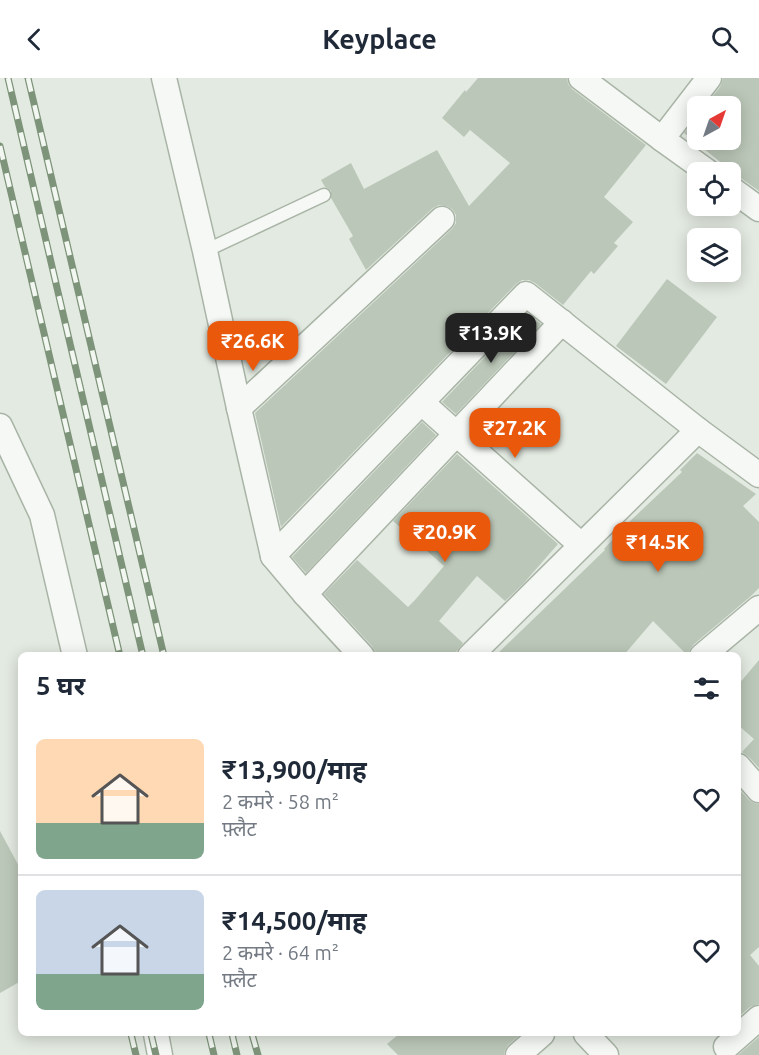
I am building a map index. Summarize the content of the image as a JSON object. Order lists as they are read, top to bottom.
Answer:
{
  "north": "top right",
  "page": {
    "header": "Keyplace",
    "price": [
      "₹13.9K",
      "₹26.6K",
      "₹27.2K",
      "₹20.9K",
      "₹14.5K"
    ],
    "heading": "5 घर",
    "list": [
      {
        "name": "₹13,900/माह",
        "note": "2 कमरे · 58 m² · फ़्लैट"
      },
      {
        "name": "₹14,500/माह",
        "note": "2 कमरे · 64 m² · फ़्लैट"
      }
    ]
  }
}
